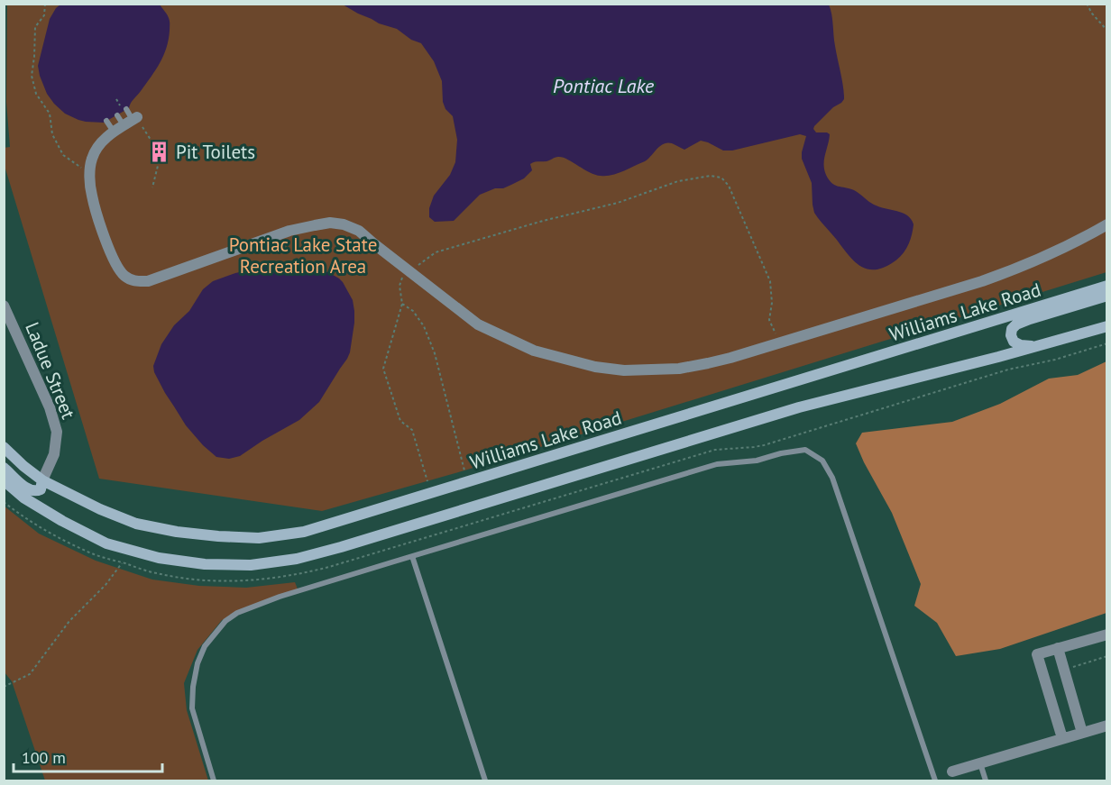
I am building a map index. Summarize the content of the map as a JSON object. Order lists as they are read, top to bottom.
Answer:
{
  "streets": {
    "main road": ["Williams Lake Road"],
    "street": ["Ladue Street"]
  },
  "crossings": [
    ["Williams Lake Road", "Ladue Street"]
  ],
  "water": ["Pontiac Lake"],
  "parks": ["Pontiac Lake State Recreation Area"],
  "places": {
    "building": ["Pit Toilets"]
  },
  "scale_bar": "100 m"
}
